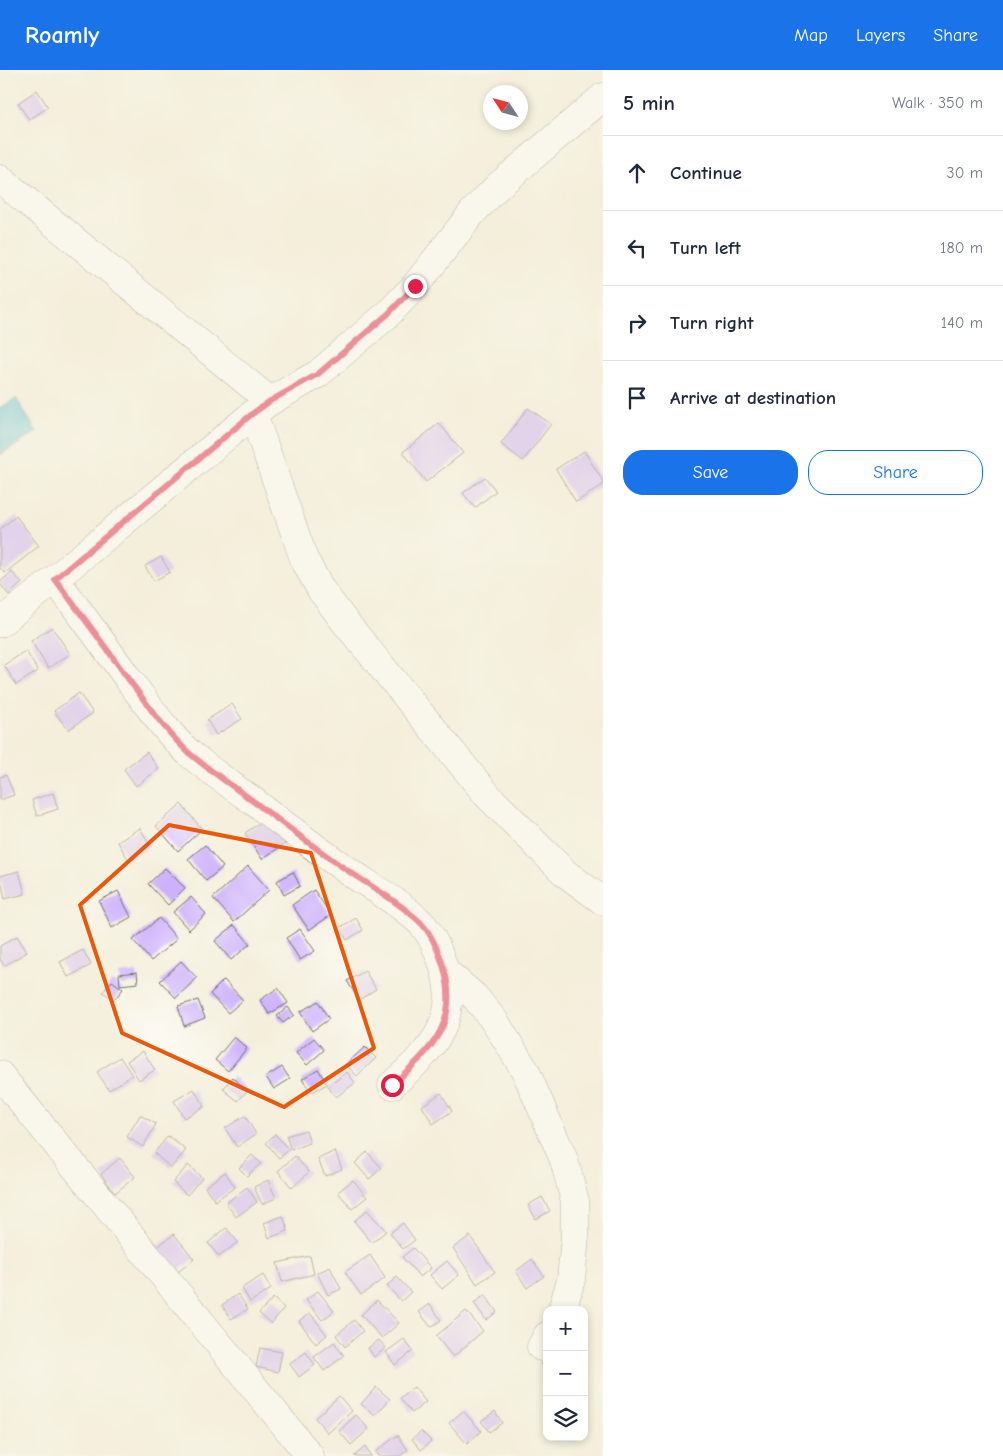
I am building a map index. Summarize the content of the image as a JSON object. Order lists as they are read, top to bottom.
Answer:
{
  "north": "top left",
  "page": {
    "header": "Roamly",
    "nav": ["Map", "Layers", "Share"],
    "heading": ["5 min", "Walk · 350 m"],
    "list": [
      ["Continue", "30 m"],
      ["Turn left", "180 m"],
      ["Turn right", "140 m"],
      "Arrive at destination"
    ],
    "buttons": ["Save", "Share"],
    "map_buttons": ["+", "−"]
  }
}
